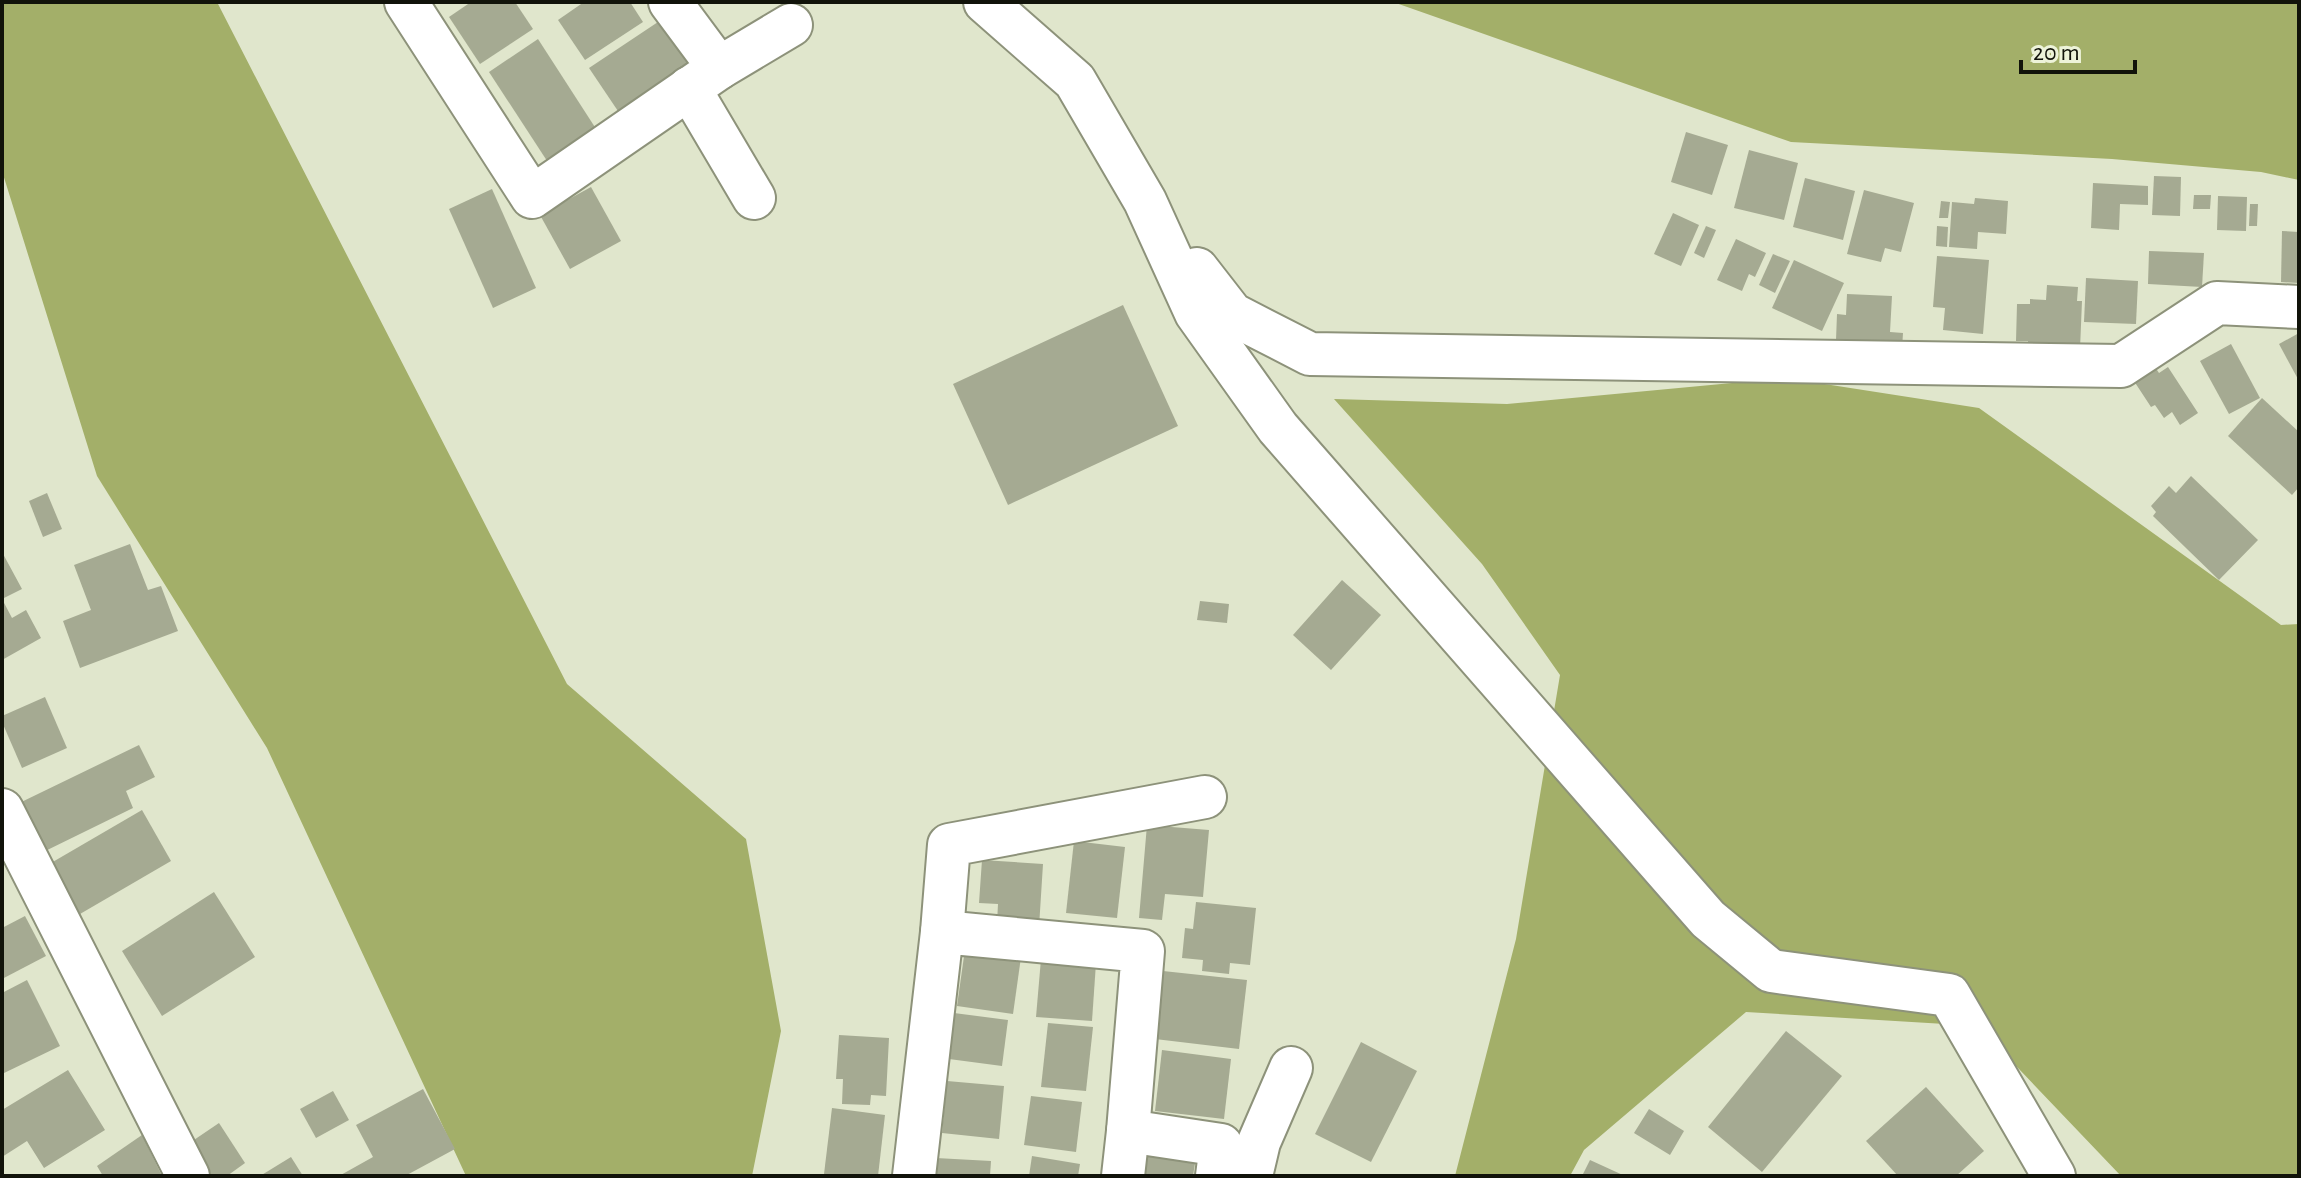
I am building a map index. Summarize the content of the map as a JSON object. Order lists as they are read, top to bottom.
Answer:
{
  "scale_bar": "20 m"
}
